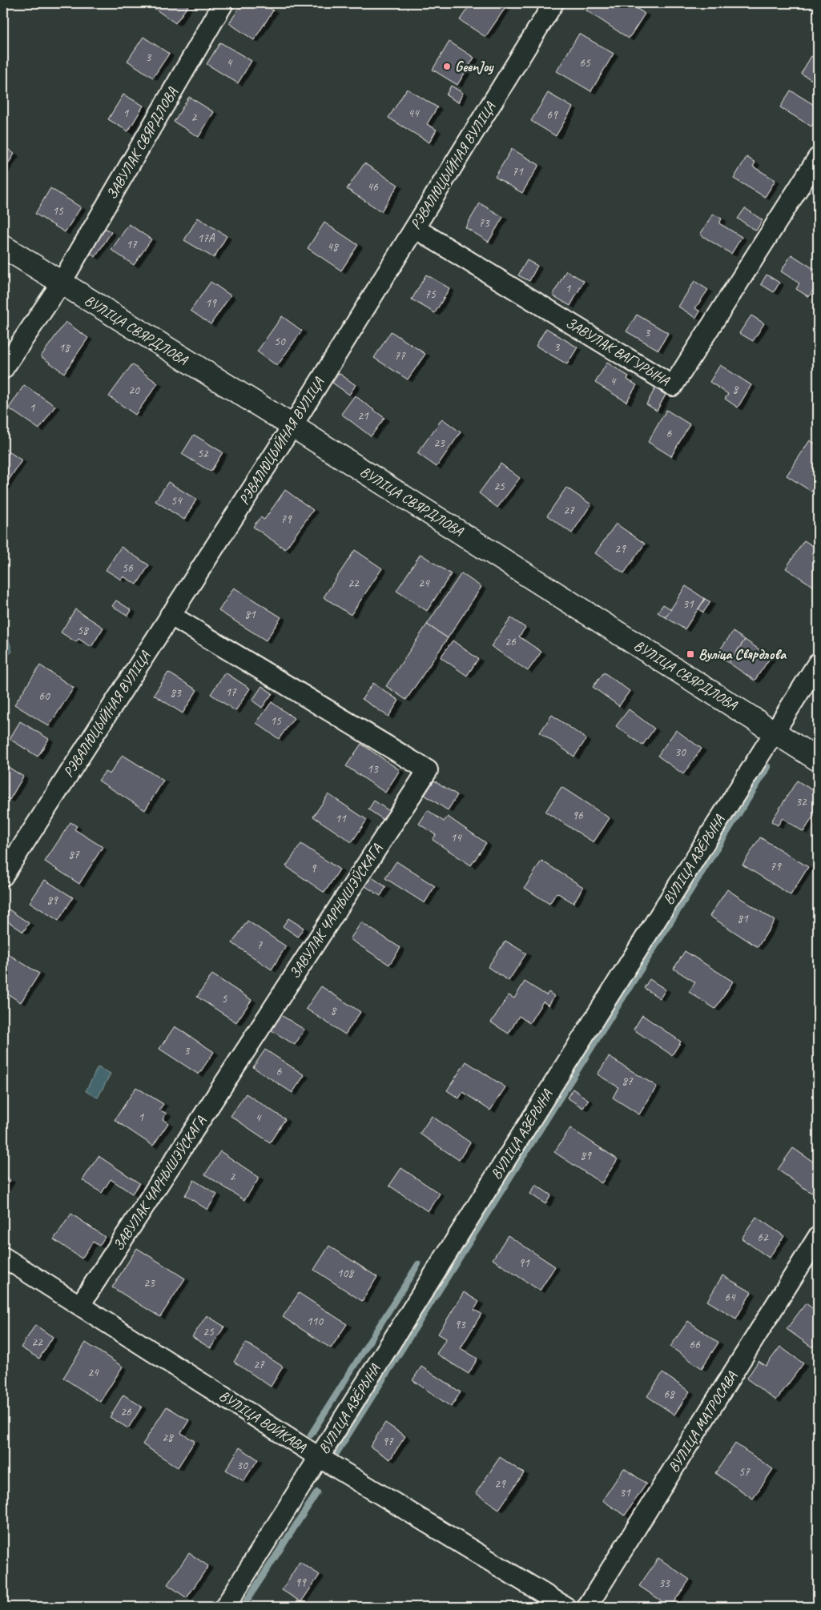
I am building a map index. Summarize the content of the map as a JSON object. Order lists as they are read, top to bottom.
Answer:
{
  "streets": {
    "main road": ["ВУЛІЦА СВЯРДЛОВА"],
    "street": [
      "ЗАВУЛАК СВЯРДЛОВА",
      "РЭВАЛЮЦЫЙНАЯ ВУЛІЦА",
      "ЗАВУЛАК ВАГУРЫНА",
      "ВУЛІЦА АЗЁРЫНА",
      "ЗАВУЛАК ЧАРНЫШЭЎСКАГА",
      "ВУЛІЦА ВОЙКАВА",
      "ВУЛІЦА МАТРОСАВА"
    ]
  },
  "crossings": [
    ["ЗАВУЛАК СВЯРДЛОВА", "ВУЛІЦА СВЯРДЛОВА"],
    ["РЭВАЛЮЦЫЙНАЯ ВУЛІЦА", "ВУЛІЦА СВЯРДЛОВА"],
    ["РЭВАЛЮЦЫЙНАЯ ВУЛІЦА", "ЗАВУЛАК ВАГУРЫНА"],
    ["РЭВАЛЮЦЫЙНАЯ ВУЛІЦА", "ЗАВУЛАК ЧАРНЫШЭЎСКАГА"],
    ["ВУЛІЦА СВЯРДЛОВА", "ВУЛІЦА АЗЁРЫНА"],
    ["ВУЛІЦА АЗЁРЫНА", "ВУЛІЦА ВОЙКАВА"],
    ["ЗАВУЛАК ЧАРНЫШЭЎСКАГА", "ВУЛІЦА ВОЙКАВА"]
  ],
  "places": {
    "other": ["GeenJoy"],
    "transit": ["Вуліца Свярдлова"]
  },
  "house_numbers": [
    "3",
    "4",
    "65",
    "1",
    "44",
    "69",
    "2",
    "71",
    "46",
    "15",
    "73",
    "17А",
    "17",
    "48",
    "1",
    "75",
    "19",
    "3",
    "50",
    "3",
    "18",
    "77",
    "4",
    "8",
    "20",
    "1",
    "21",
    "6",
    "23",
    "52",
    "25",
    "54",
    "27",
    "79",
    "29",
    "56",
    "22",
    "24",
    "31",
    "81",
    "58",
    "26",
    "17",
    "83",
    "60",
    "15",
    "30",
    "13",
    "32",
    "96",
    "11",
    "14",
    "87",
    "79",
    "9",
    "89",
    "81",
    "7",
    "5",
    "8",
    "3",
    "6",
    "87",
    "1",
    "4",
    "89",
    "2",
    "62",
    "91",
    "108",
    "23",
    "64",
    "110",
    "93",
    "25",
    "22",
    "66",
    "27",
    "24",
    "68",
    "26",
    "28",
    "97",
    "30",
    "57",
    "29",
    "31",
    "99",
    "33"
  ]
}
